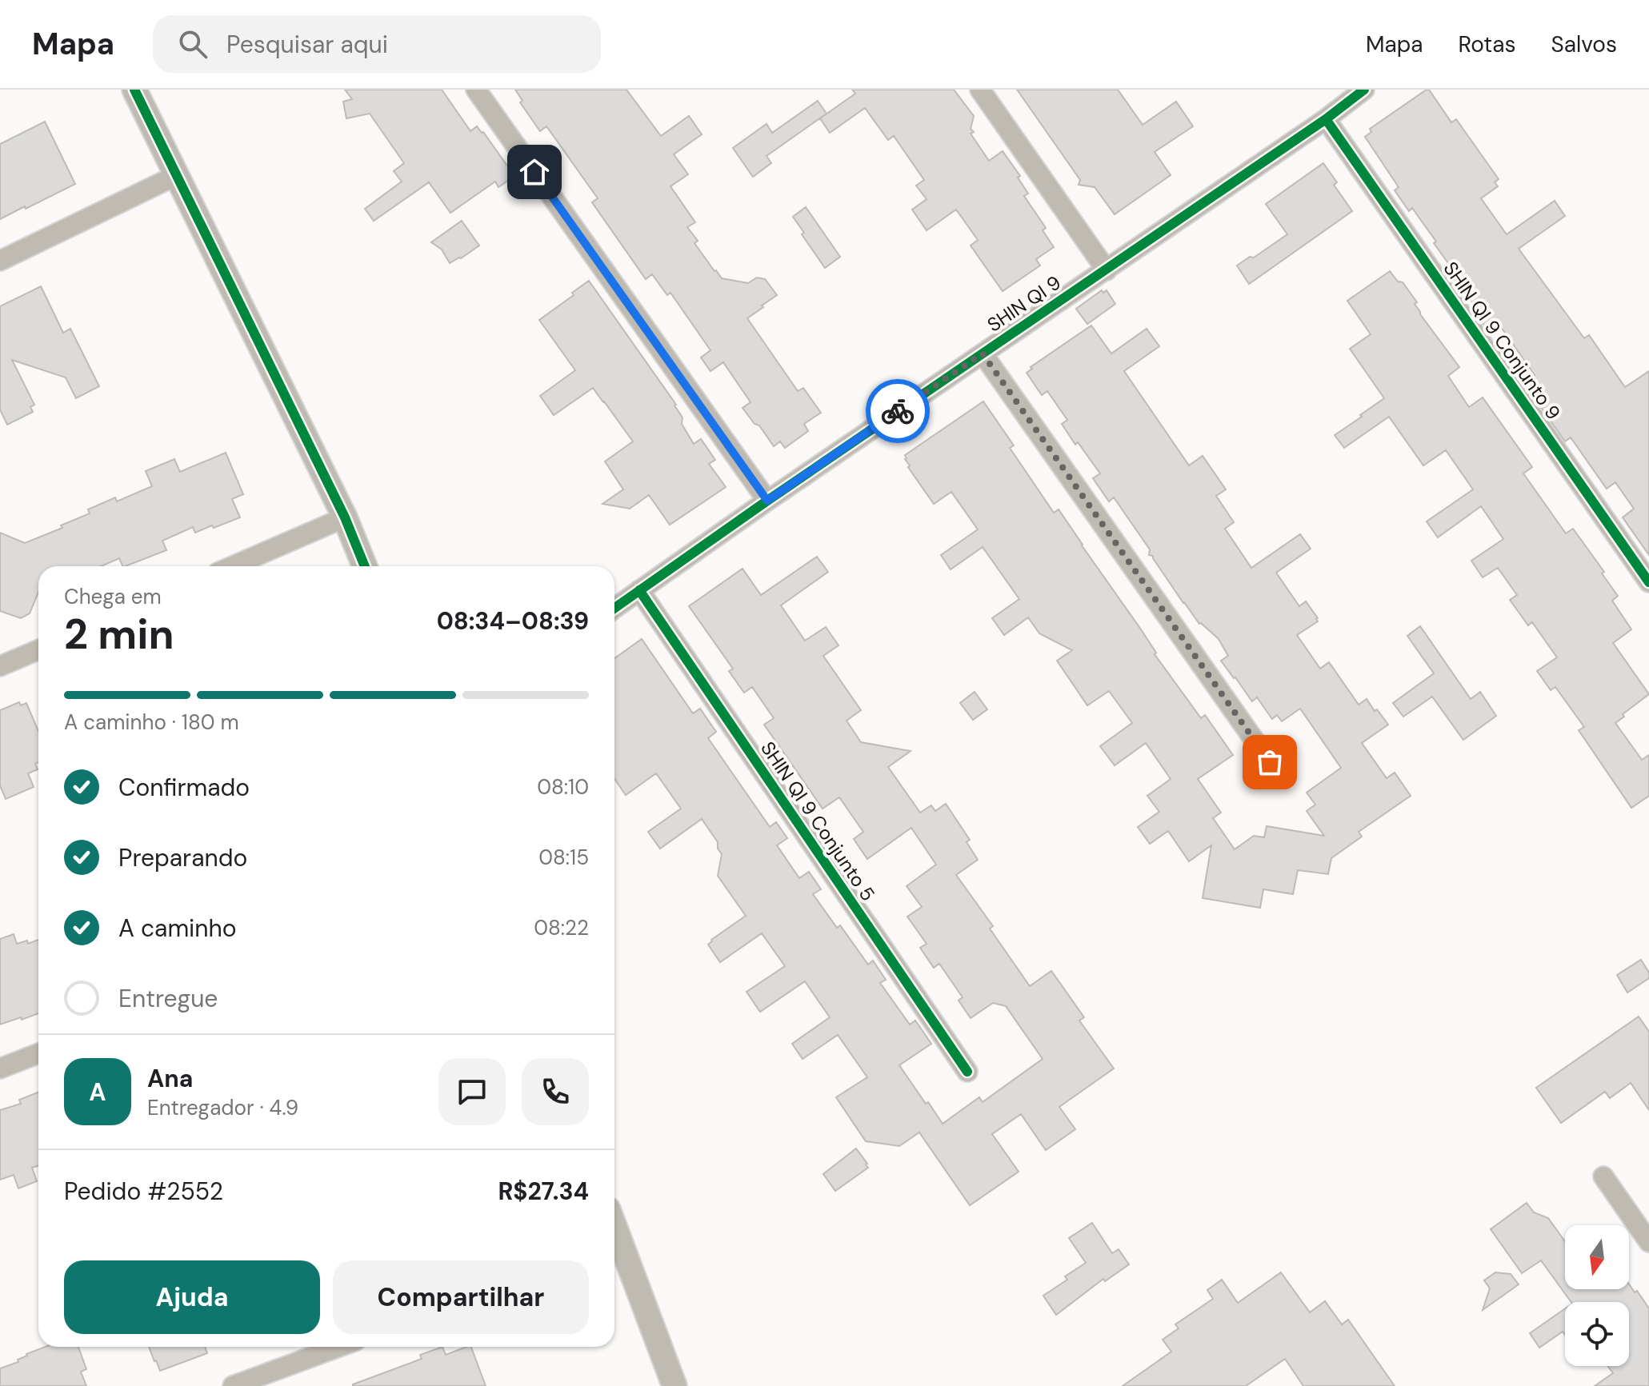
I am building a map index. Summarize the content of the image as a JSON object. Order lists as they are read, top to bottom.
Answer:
{
  "streets": {
    "street": ["SHIN QI 9", "SHIN QI 9 Conjunto 9", "SHIN QI 9 Conjunto 5"]
  },
  "crossings": [
    ["SHIN QI 9", "SHIN QI 9 Conjunto 9"],
    ["SHIN QI 9", "SHIN QI 9 Conjunto 5"]
  ],
  "north": "bottom",
  "page": {
    "header": "Mapa",
    "search": "Pesquisar aqui",
    "nav": ["Mapa", "Rotas", "Salvos"],
    "heading": ["2 min", "Chega em", "08:34–08:39"],
    "panel": [
      "Ana",
      "Entregador · 4.9",
      "Pedido #2552",
      "R$27.34"
    ],
    "bar": "A caminho · 180 m",
    "list": [
      ["Confirmado", "08:10"],
      ["Preparando", "08:15"],
      ["A caminho", "08:22"],
      "Entregue"
    ],
    "round": "A",
    "buttons": ["Ajuda", "Compartilhar"]
  }
}
